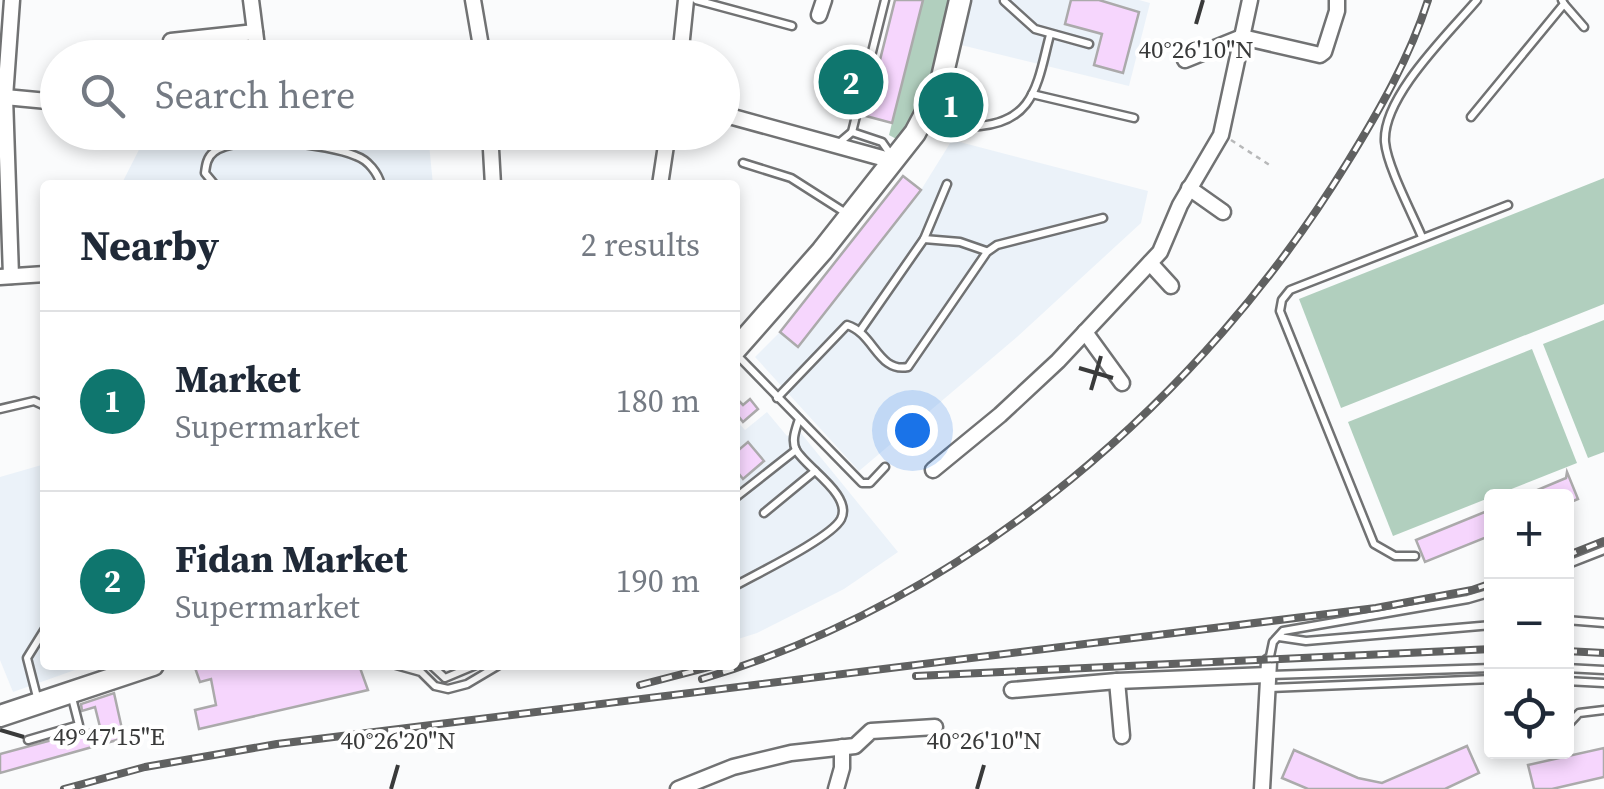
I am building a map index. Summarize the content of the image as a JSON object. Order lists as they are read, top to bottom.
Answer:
{
  "page": {
    "search": "Search here",
    "pins": ["2", "1"],
    "heading": ["Nearby", "2 results"],
    "list": [
      {
        "mark": "1",
        "name": "Market",
        "note": "Supermarket",
        "value": "180 m"
      },
      {
        "mark": "2",
        "name": "Fidan Market",
        "note": "Supermarket",
        "value": "190 m"
      }
    ],
    "map_buttons": ["+", "−"]
  },
  "coordinates": ["40°26'10\"N", "49°47'15\"E", "40°26'20\"N"]
}
